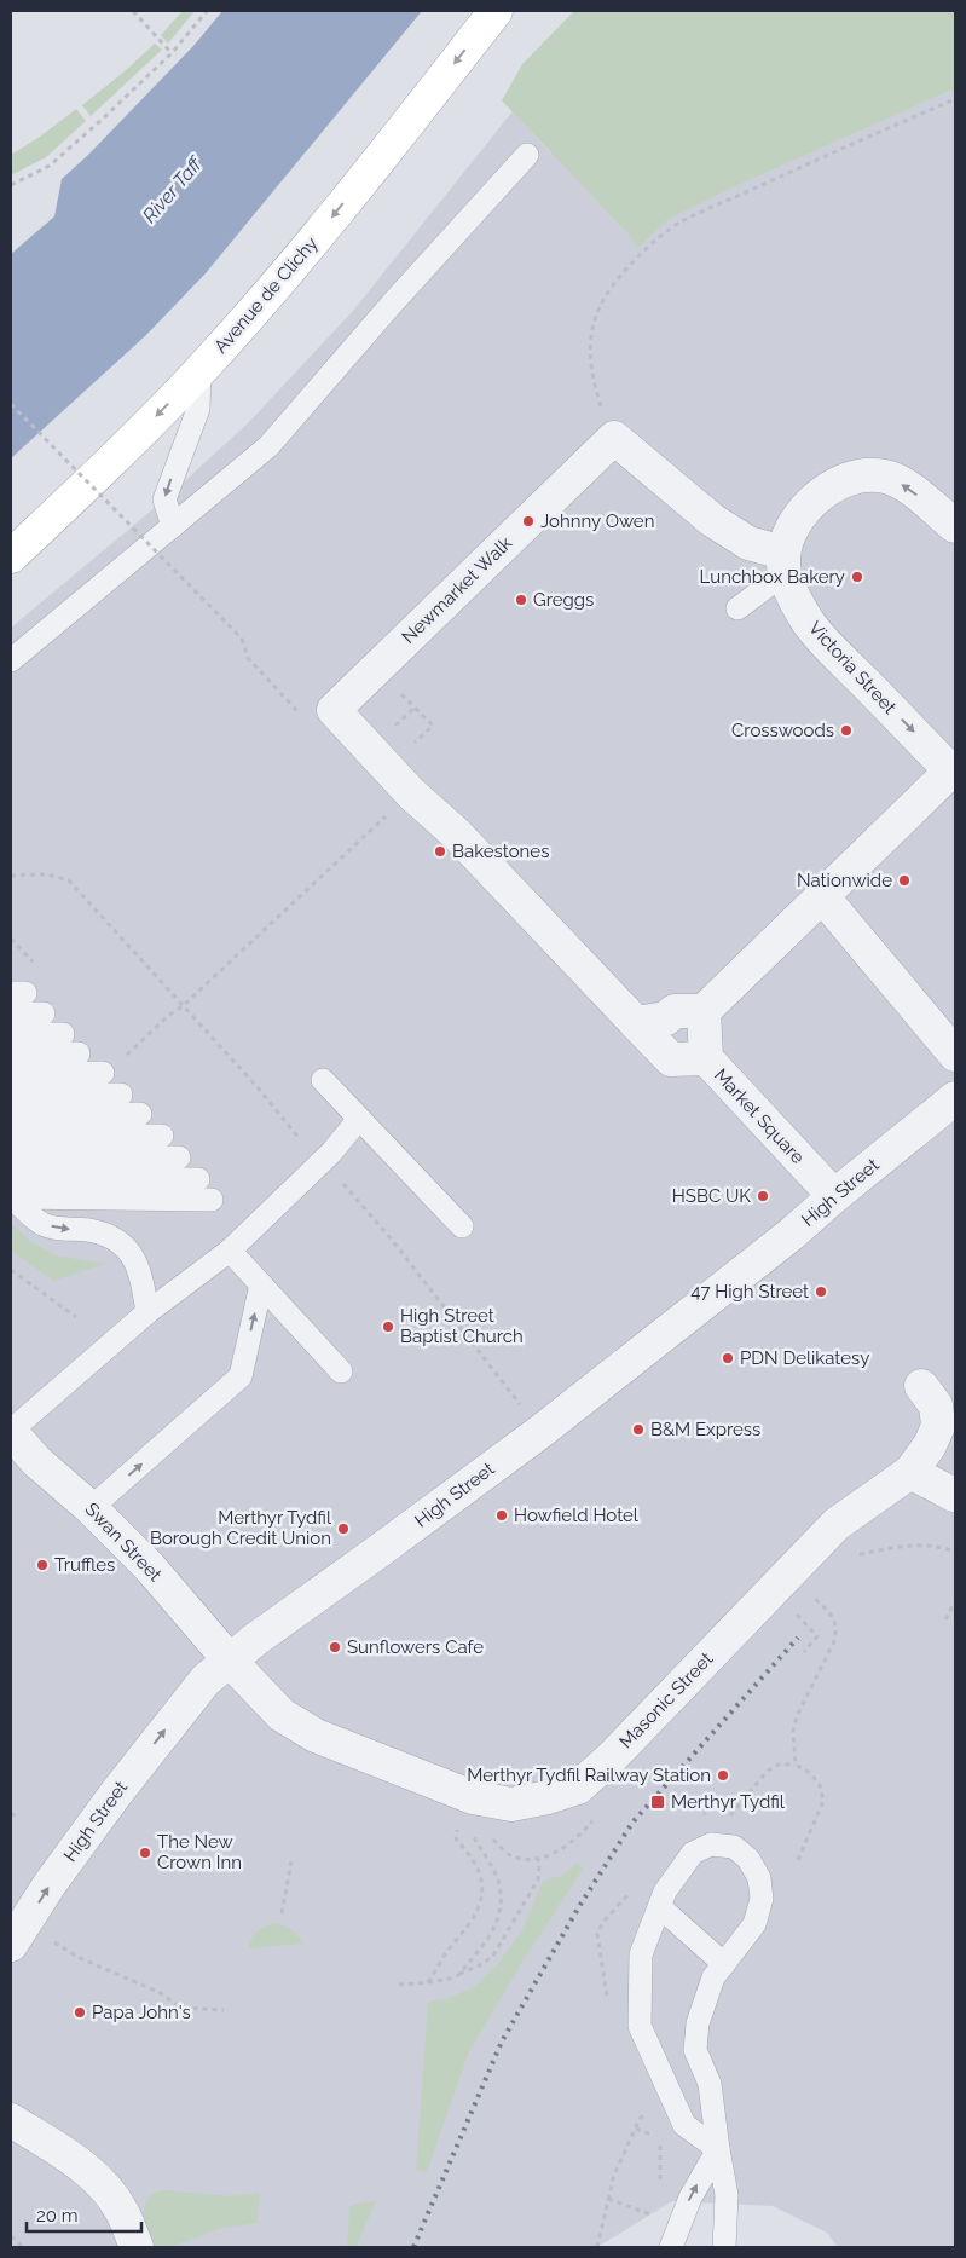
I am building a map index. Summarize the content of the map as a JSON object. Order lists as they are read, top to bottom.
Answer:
{
  "streets": {
    "main road": ["Avenue de Clichy"],
    "street": [
      "Newmarket Walk",
      "Victoria Street",
      "Market Square",
      "High Street",
      "Swan Street",
      "Masonic Street"
    ]
  },
  "crossings": [
    ["Market Square", "High Street"],
    ["High Street", "Swan Street"],
    ["High Street", "Masonic Street"],
    ["Swan Street", "Masonic Street"]
  ],
  "one_way": ["Avenue de Clichy", "Victoria Street"],
  "water": ["River Taff"],
  "places": {
    "other": [
      "Johnny Owen",
      "Lunchbox Bakery",
      "Greggs",
      "Crosswoods",
      "Bakestones",
      "Nationwide",
      "HSBC UK",
      "47 High Street",
      "High Street Baptist Church",
      "PDN Delikatesy",
      "B&M Express",
      "Howfield Hotel",
      "Merthyr Tydfil Borough Credit Union",
      "Truffles",
      "Sunflowers Cafe",
      "Merthyr Tydfil Railway Station",
      "The New Crown Inn",
      "Papa John's"
    ],
    "transit": ["Merthyr Tydfil"]
  },
  "scale_bar": "20 m"
}
